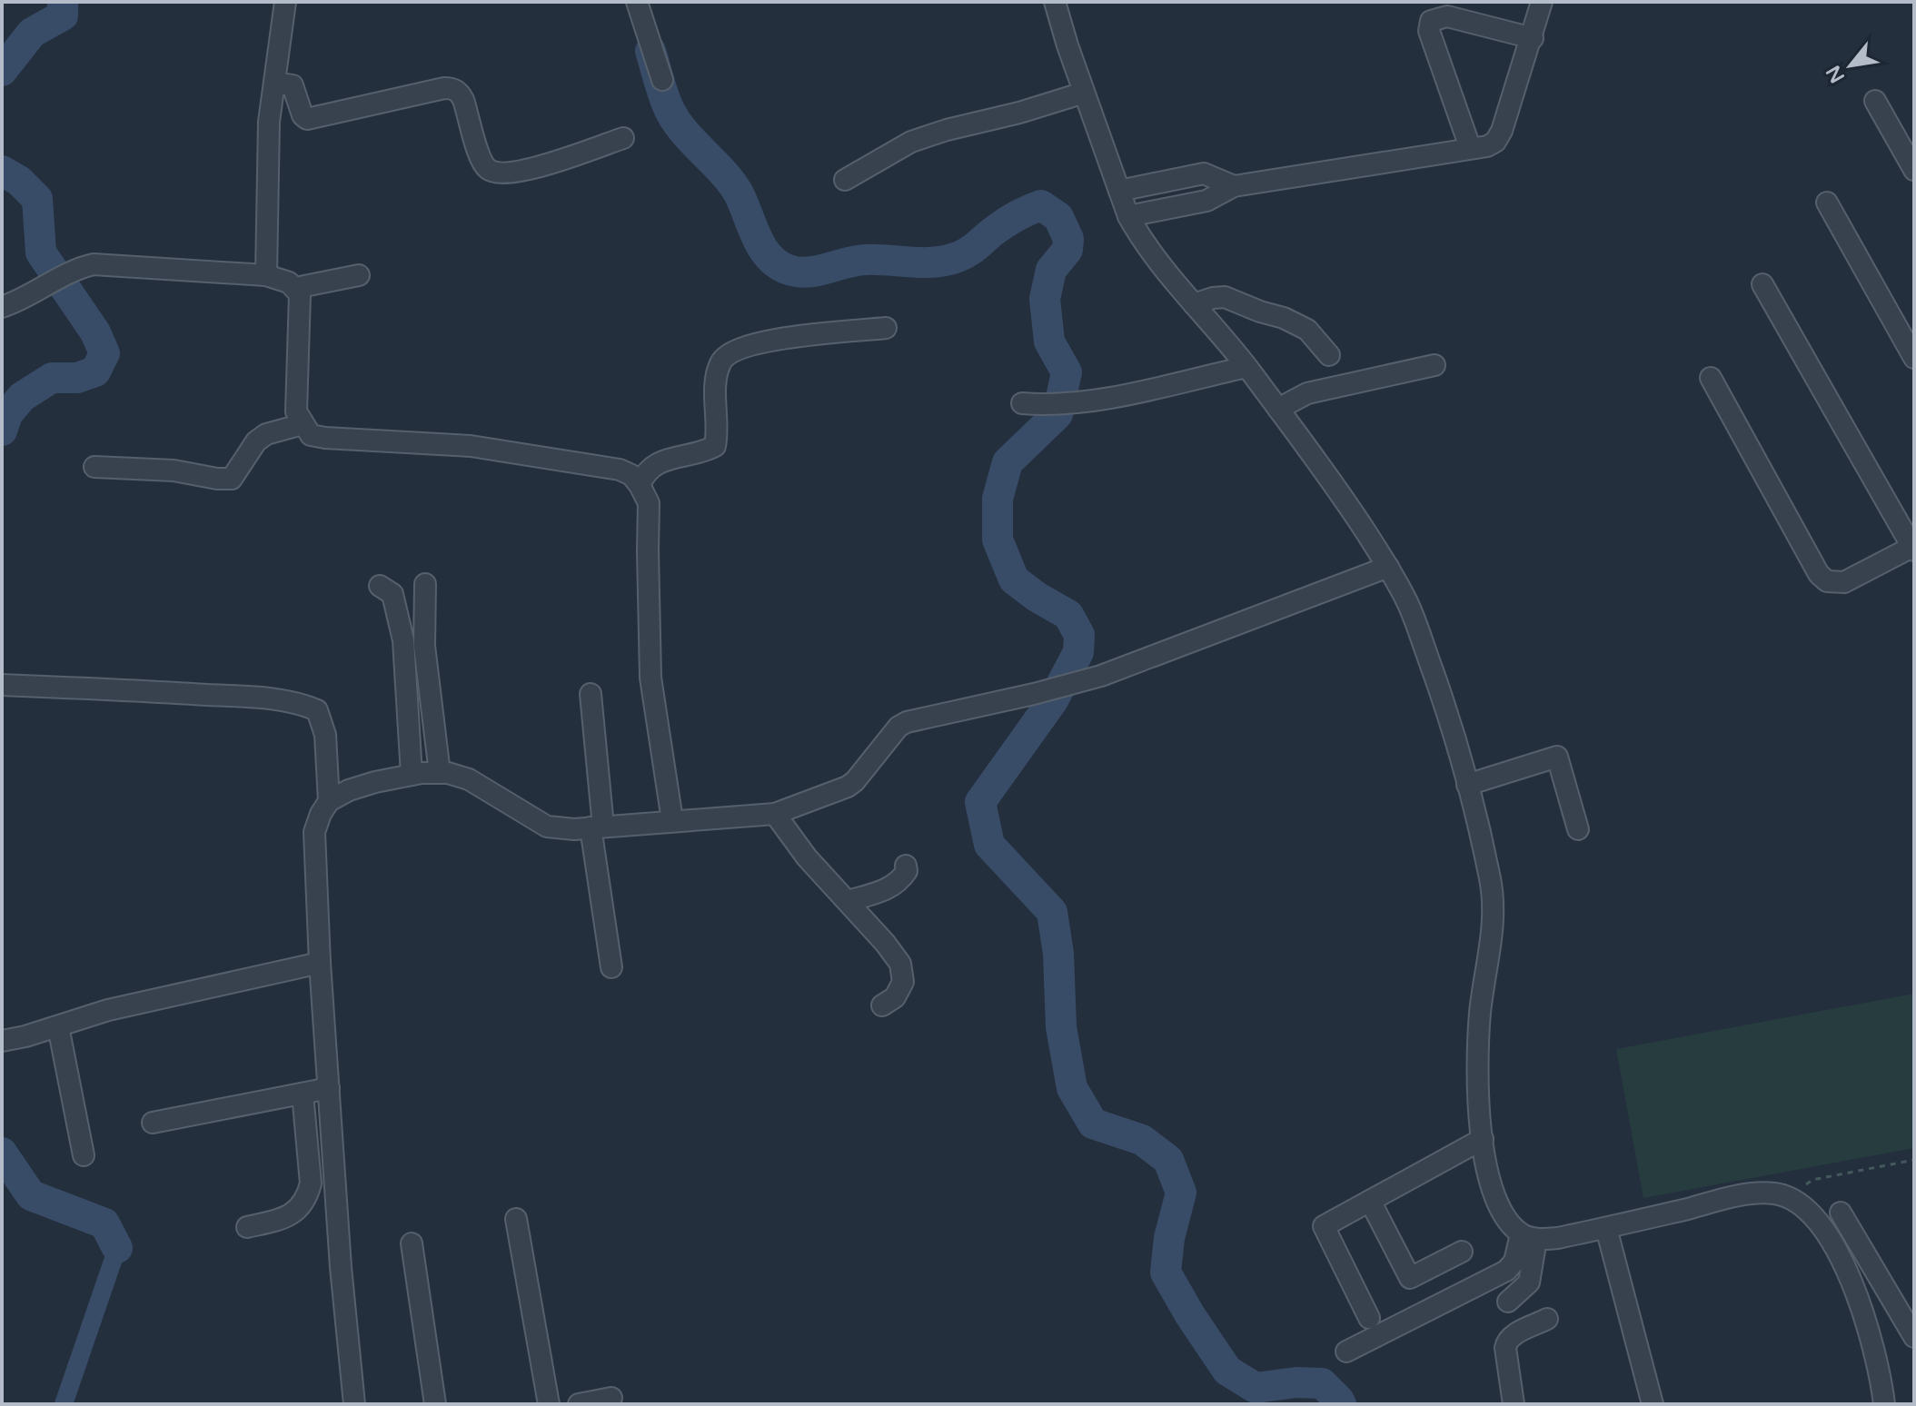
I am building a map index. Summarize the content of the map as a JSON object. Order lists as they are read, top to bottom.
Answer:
{
  "north": "bottom left"
}
